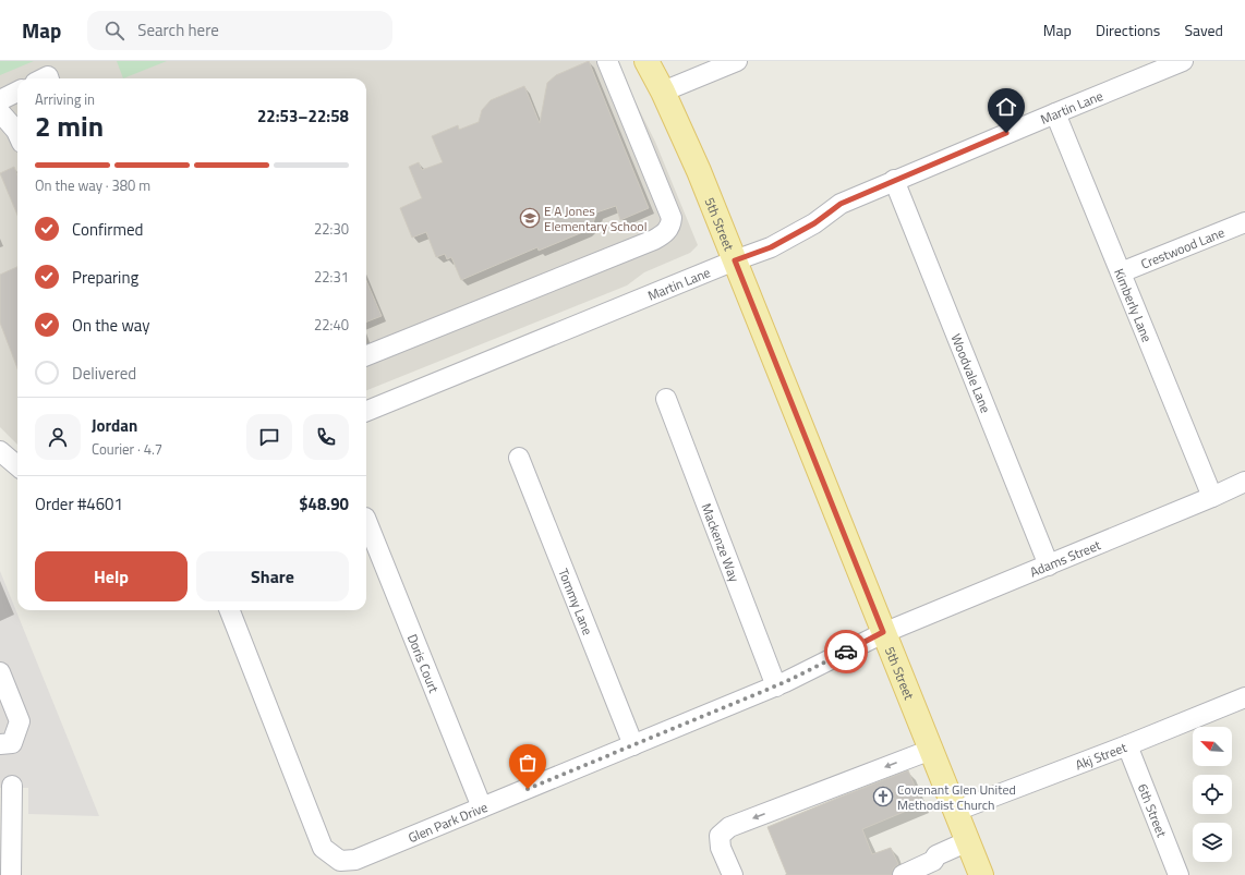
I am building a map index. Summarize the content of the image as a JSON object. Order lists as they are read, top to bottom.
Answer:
{
  "streets": {
    "main road": ["5th Street"],
    "street": [
      "Martin Lane",
      "Crestwood Lane",
      "Kimberly Lane",
      "Woodvale Lane",
      "Mackenze Way",
      "Adams Street",
      "Tommy Lane",
      "Doris Court",
      "Akj Street",
      "6th Street",
      "Glen Park Drive"
    ]
  },
  "crossings": [
    ["Martin Lane", "5th Street"],
    ["Martin Lane", "Kimberly Lane"],
    ["Martin Lane", "Woodvale Lane"],
    ["5th Street", "Adams Street"],
    ["5th Street", "Akj Street"],
    ["5th Street", "Glen Park Drive"],
    ["Crestwood Lane", "Kimberly Lane"],
    ["Kimberly Lane", "Adams Street"],
    ["Woodvale Lane", "Adams Street"],
    ["Mackenze Way", "Glen Park Drive"],
    ["Adams Street", "Glen Park Drive"],
    ["Tommy Lane", "Glen Park Drive"],
    ["Doris Court", "Glen Park Drive"],
    ["Akj Street", "6th Street"]
  ],
  "places": {
    "school or university": ["E A Jones Elementary School"],
    "church": ["Covenant Glen United Methodist Church"]
  },
  "north": "top left",
  "page": {
    "header": "Map",
    "search": "Search here",
    "nav": ["Map", "Directions", "Saved"],
    "heading": ["2 min", "Arriving in", "22:53–22:58"],
    "panel": [
      "Jordan",
      "Courier · 4.7",
      "Order #4601",
      "$48.90"
    ],
    "bar": "On the way · 380 m",
    "list": [
      ["Confirmed", "22:30"],
      ["Preparing", "22:31"],
      ["On the way", "22:40"],
      "Delivered"
    ],
    "buttons": ["Help", "Share"]
  }
}
